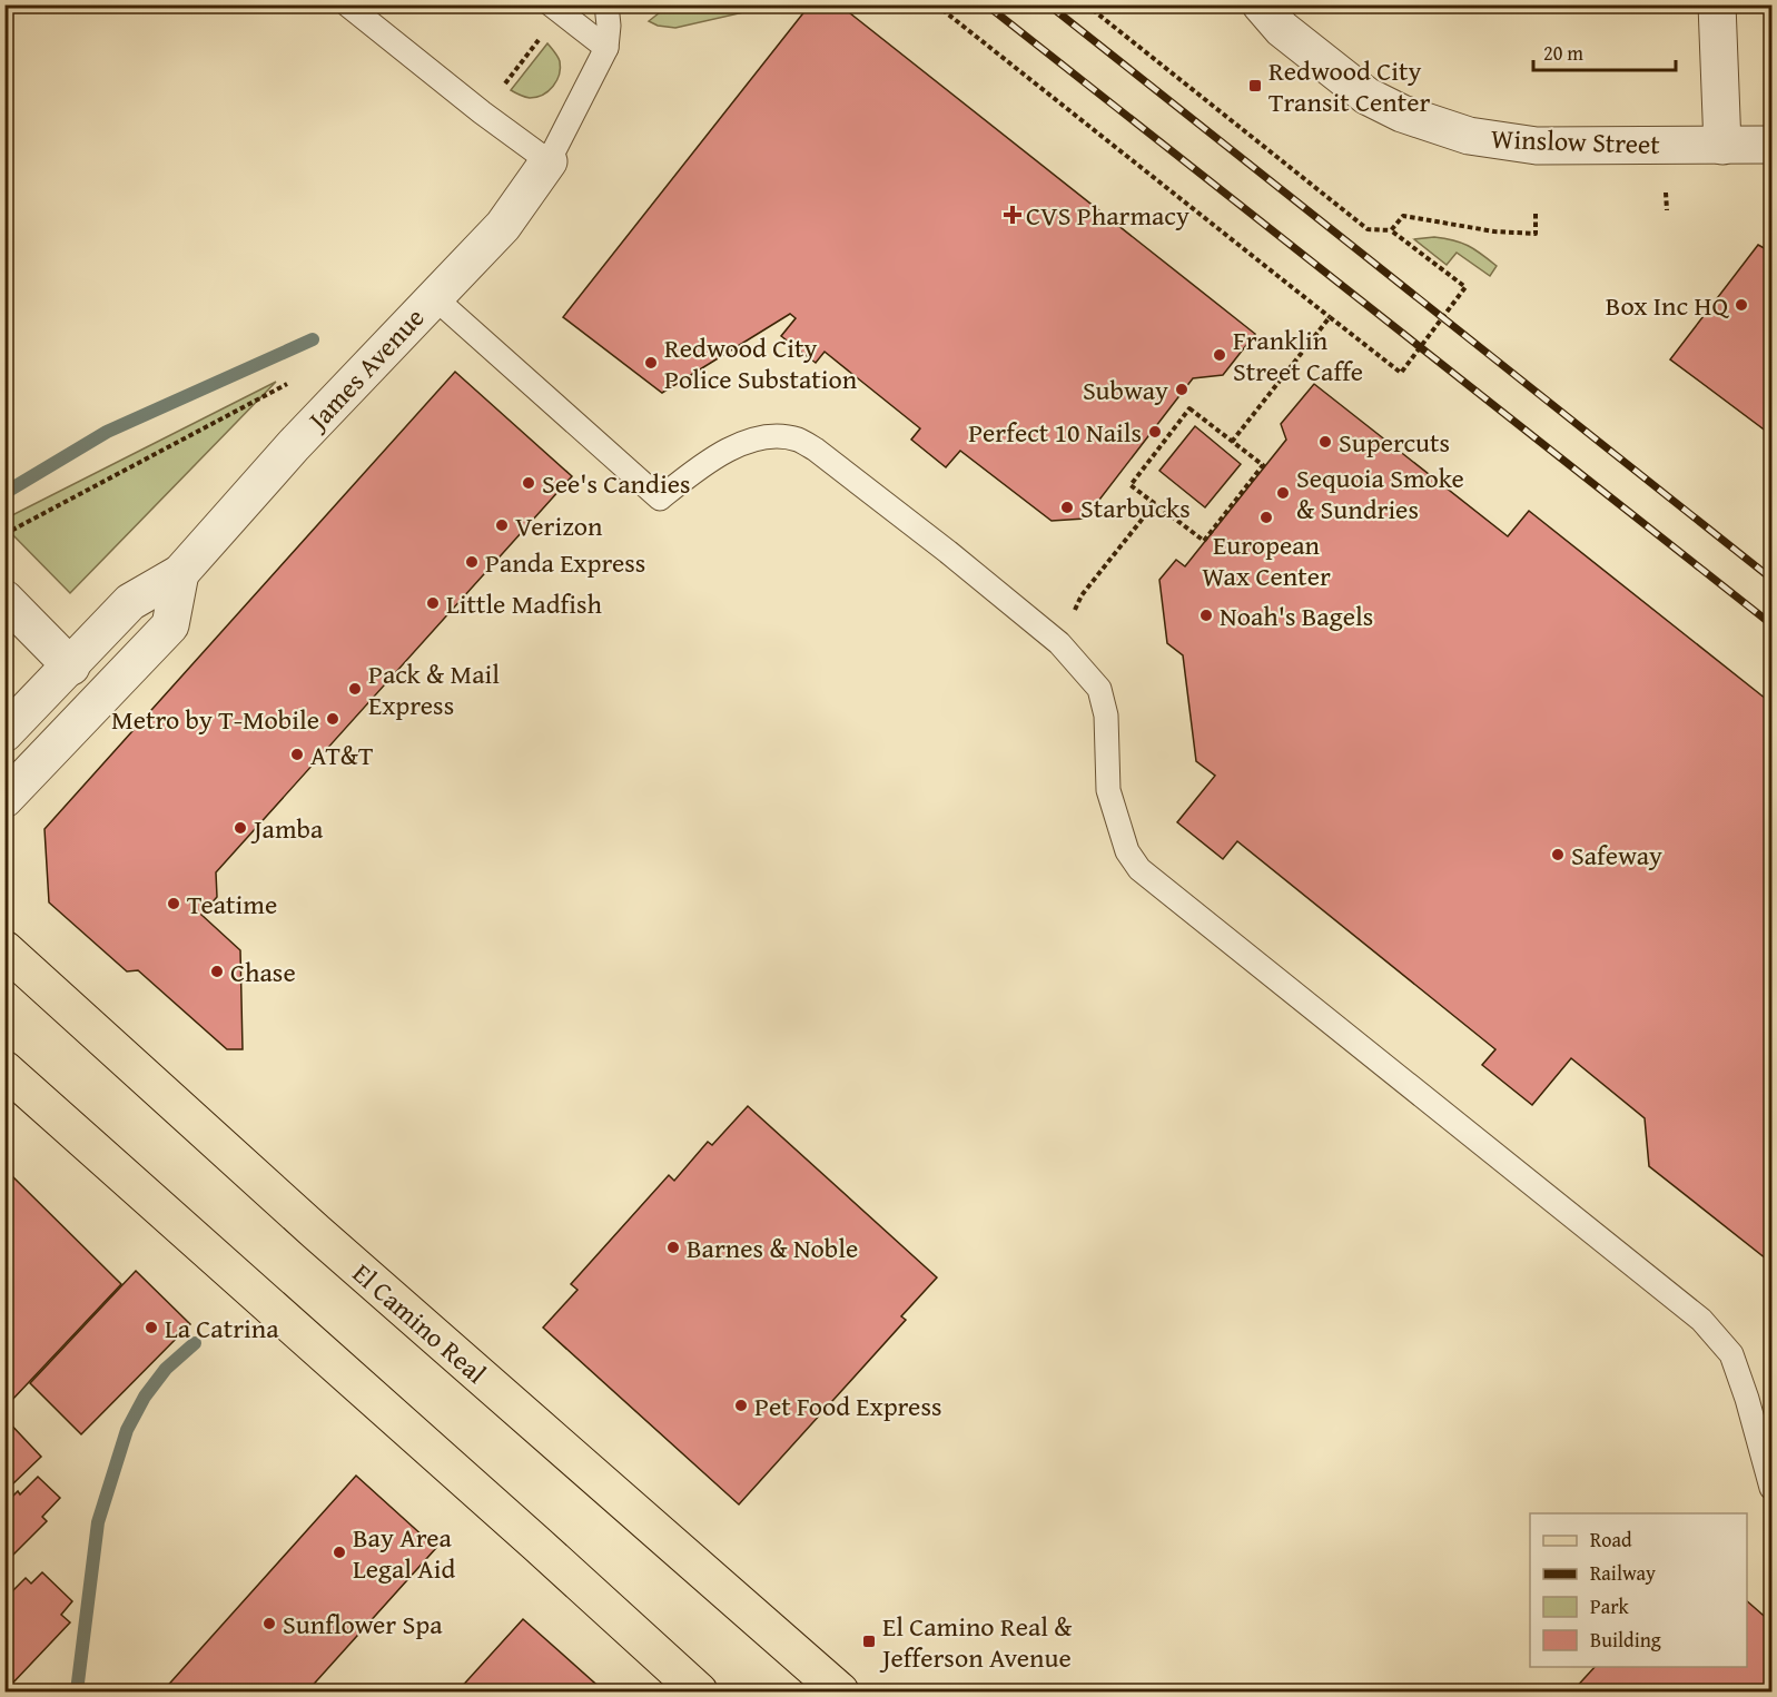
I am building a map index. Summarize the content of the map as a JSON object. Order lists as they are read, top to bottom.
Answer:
{
  "streets": {
    "main road": ["El Camino Real"],
    "street": ["Winslow Street", "James Avenue"]
  },
  "places": {
    "transit": ["Redwood City Transit Center", "El Camino Real & Jefferson Avenue"],
    "health": ["CVS Pharmacy"],
    "other": [
      "Box Inc HQ",
      "Franklin Street Caffe",
      "Redwood City Police Substation",
      "Subway",
      "Perfect 10 Nails",
      "Supercuts",
      "See's Candies",
      "Sequoia Smoke & Sundries",
      "Starbucks",
      "European Wax Center",
      "Verizon",
      "Panda Express",
      "Little Madfish",
      "Noah's Bagels",
      "Pack & Mail Express",
      "Metro by T-Mobile",
      "AT&T",
      "Jamba",
      "Safeway",
      "Teatime",
      "Chase",
      "Barnes & Noble",
      "La Catrina",
      "Pet Food Express",
      "Bay Area Legal Aid",
      "Sunflower Spa"
    ]
  },
  "legend": [
    "Road",
    "Railway",
    "Park",
    "Building"
  ],
  "scale_bar": "20 m"
}
